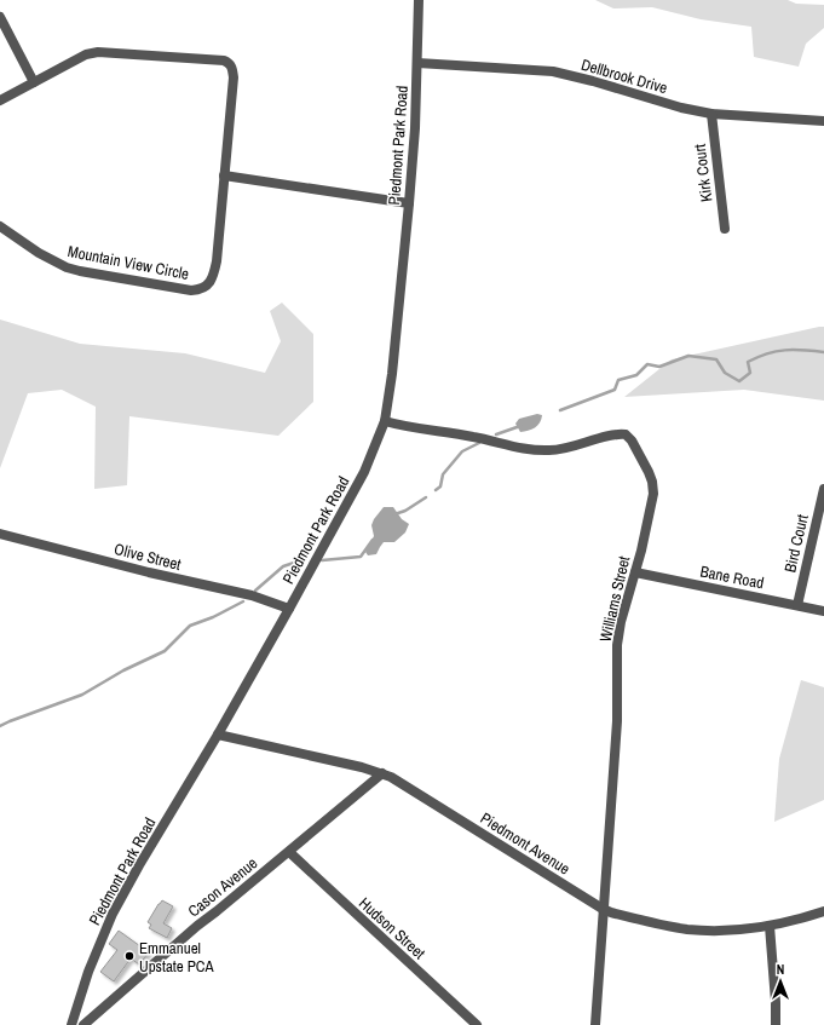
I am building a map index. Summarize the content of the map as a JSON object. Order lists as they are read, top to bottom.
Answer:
{
  "streets": {
    "street": [
      "Dellbrook Drive",
      "Piedmont Park Road",
      "Kirk Court",
      "Mountain View Circle",
      "Bird Court",
      "Olive Street",
      "Bane Road",
      "Williams Street",
      "Piedmont Avenue",
      "Cason Avenue",
      "Hudson Street"
    ]
  },
  "crossings": [
    ["Dellbrook Drive", "Piedmont Park Road"],
    ["Dellbrook Drive", "Kirk Court"],
    ["Piedmont Park Road", "Olive Street"],
    ["Piedmont Park Road", "Williams Street"],
    ["Piedmont Park Road", "Piedmont Avenue"],
    ["Bird Court", "Bane Road"],
    ["Bane Road", "Williams Street"],
    ["Williams Street", "Piedmont Avenue"],
    ["Piedmont Avenue", "Cason Avenue"],
    ["Cason Avenue", "Hudson Street"]
  ],
  "places": ["Emmanuel Upstate PCA"],
  "north": "top"
}
